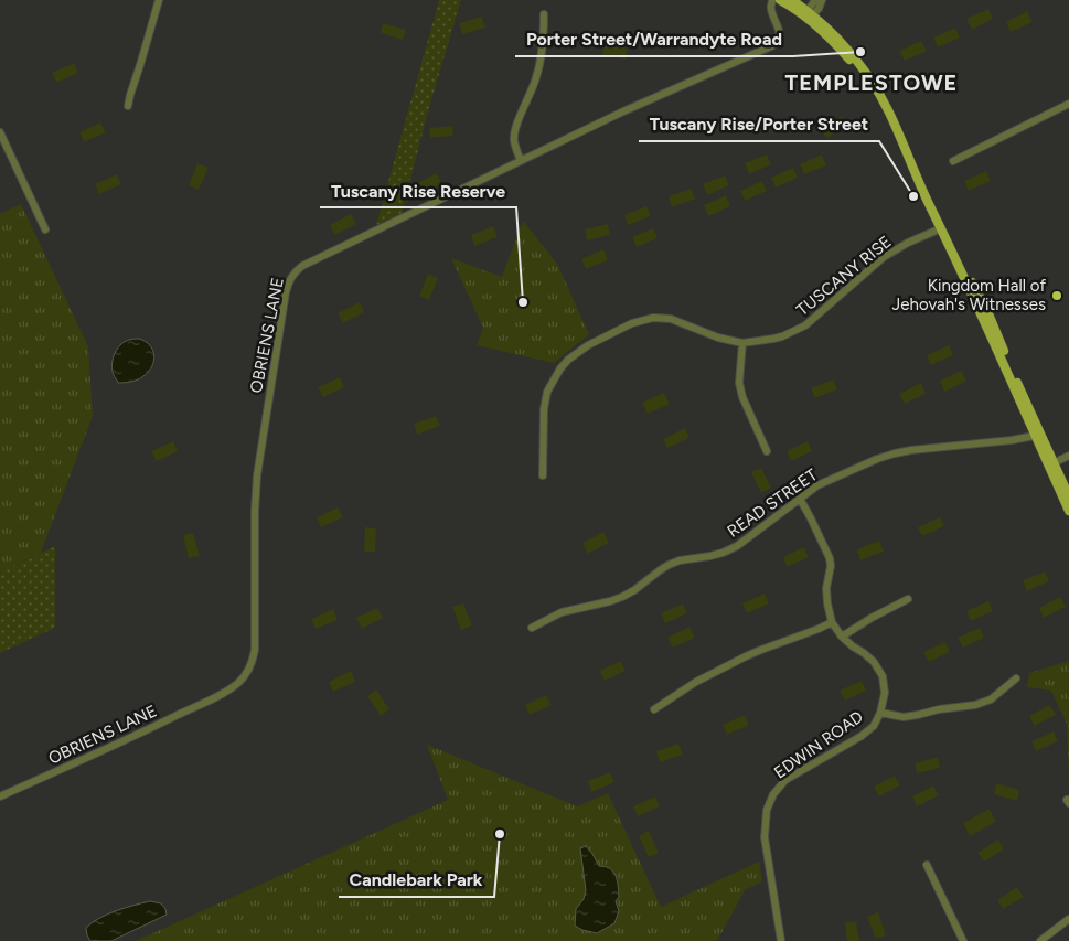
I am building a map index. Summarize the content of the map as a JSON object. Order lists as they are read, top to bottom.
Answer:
{
  "streets": {
    "street": [
      "TUSCANY RISE",
      "OBRIENS LANE",
      "READ STREET",
      "EDWIN ROAD"
    ]
  },
  "crossings": [
    ["READ STREET", "EDWIN ROAD"]
  ],
  "districts": ["TEMPLESTOWE"],
  "places": [
    "Porter Street/Warrandyte Road",
    "Tuscany Rise/Porter Street",
    "Kingdom Hall of Jehovah's Witnesses",
    "Tuscany Rise Reserve",
    "Candlebark Park"
  ]
}
